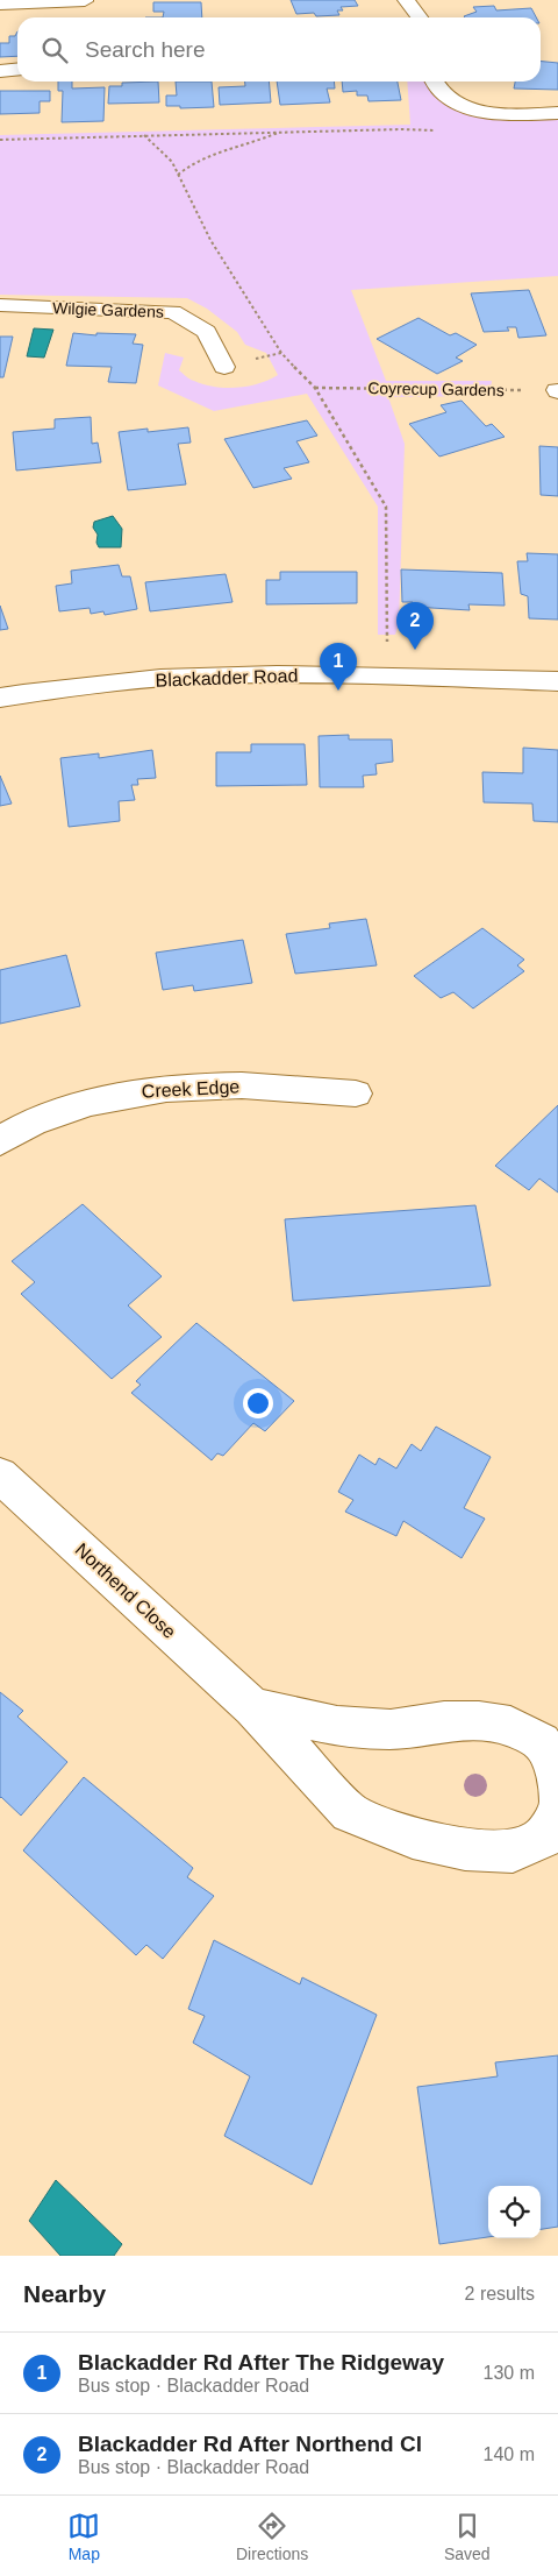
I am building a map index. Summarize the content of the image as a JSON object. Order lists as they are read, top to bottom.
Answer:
{
  "streets": {
    "street": [
      "Wilgie Gardens",
      "Blackadder Road",
      "Creek Edge",
      "Northend Close"
    ],
    "path": ["Coyrecup Gardens"]
  },
  "page": {
    "search": "Search here",
    "pins": ["2", "1"],
    "heading": ["Nearby", "2 results"],
    "list": [
      {
        "mark": "1",
        "name": "Blackadder Rd After The Ridgeway",
        "note": "Bus stop · Blackadder Road",
        "value": "130 m"
      },
      {
        "mark": "2",
        "name": "Blackadder Rd After Northend Cl",
        "note": "Bus stop · Blackadder Road",
        "value": "140 m"
      }
    ],
    "nav": ["Map", "Directions", "Saved"]
  }
}
